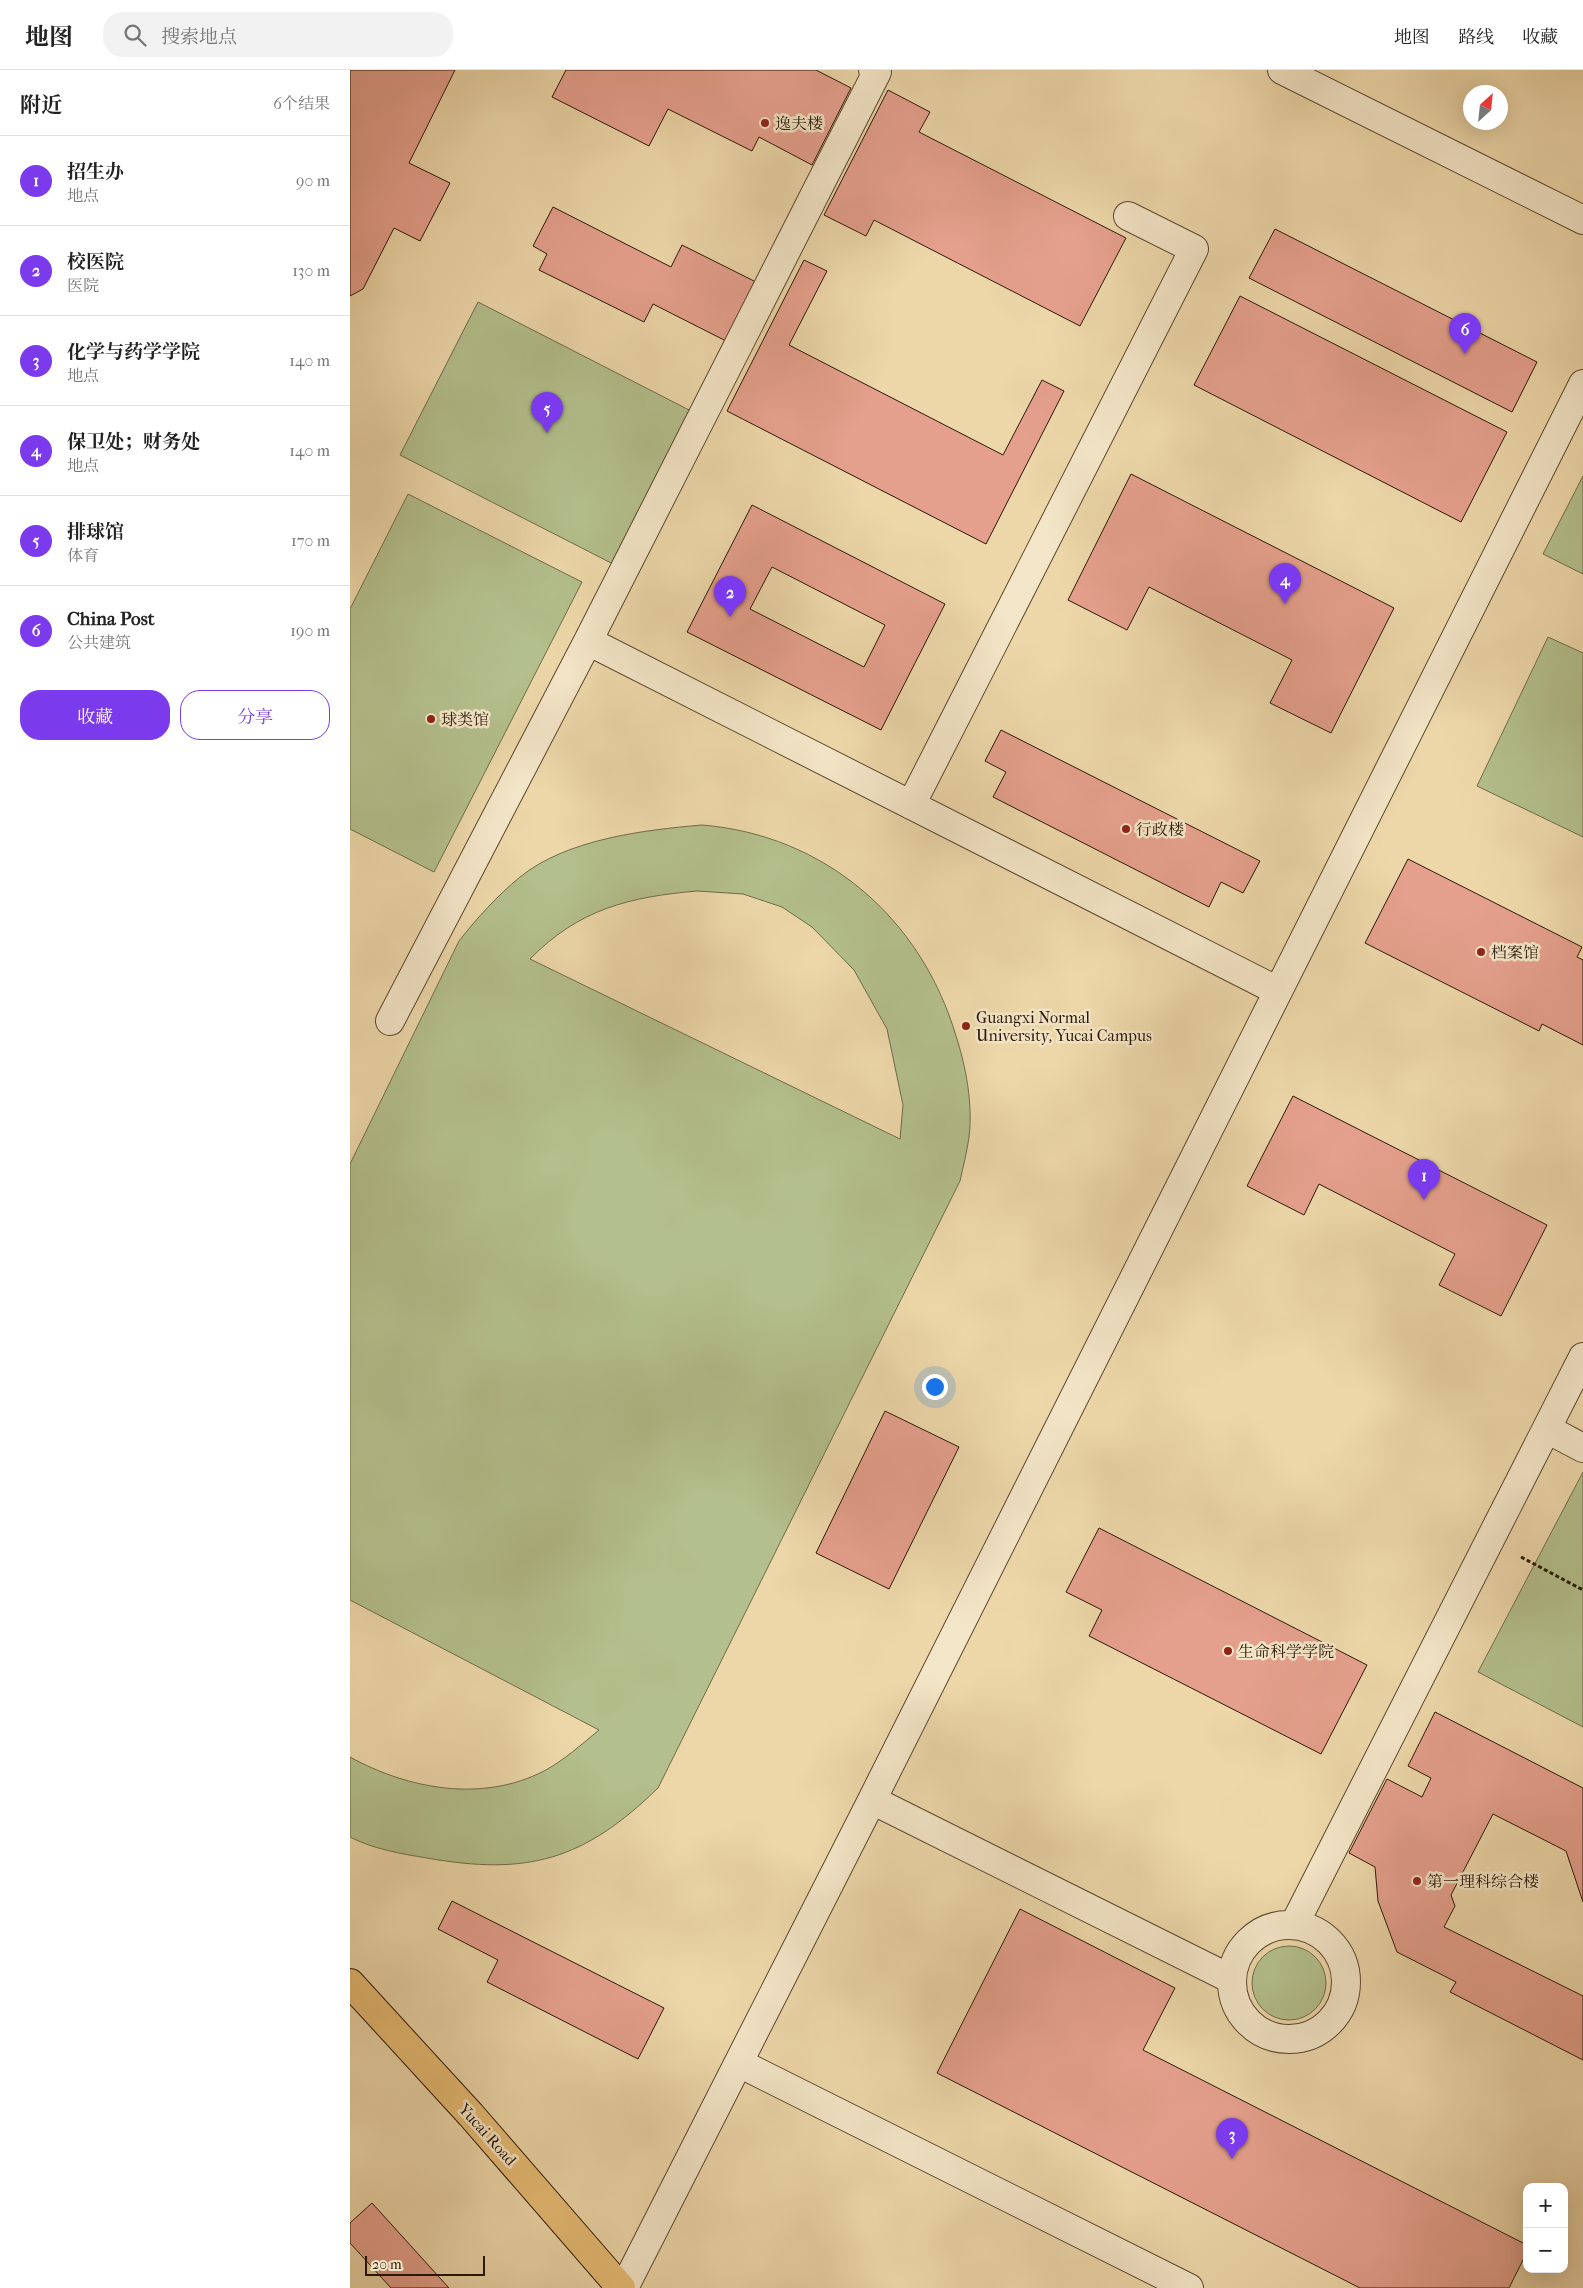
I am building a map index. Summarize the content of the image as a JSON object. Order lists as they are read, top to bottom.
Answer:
{
  "streets": {
    "main road": ["Yucai Road"]
  },
  "places": [
    "逸夫楼",
    "球类馆",
    "行政楼",
    "档案馆",
    "Guangxi Normal University, Yucai Campus",
    "生命科学学院",
    "第一理科综合楼"
  ],
  "scale_bar": "20 m",
  "north": "top right",
  "page": {
    "header": "地图",
    "search": "搜索地点",
    "nav": ["地图", "路线", "收藏"],
    "heading": ["附近", "6个结果"],
    "list": [
      {
        "mark": "1",
        "name": "招生办",
        "note": "地点",
        "value": "90 m"
      },
      {
        "mark": "2",
        "name": "校医院",
        "note": "医院",
        "value": "130 m"
      },
      {
        "mark": "3",
        "name": "化学与药学学院",
        "note": "地点",
        "value": "140 m"
      },
      {
        "mark": "4",
        "name": "保卫处；财务处",
        "note": "地点",
        "value": "140 m"
      },
      {
        "mark": "5",
        "name": "排球馆",
        "note": "体育",
        "value": "170 m"
      },
      {
        "mark": "6",
        "name": "China Post",
        "note": "公共建筑",
        "value": "190 m"
      }
    ],
    "pins": [
      "6",
      "5",
      "4",
      "2",
      "1",
      "3"
    ],
    "buttons": ["收藏", "分享"],
    "map_buttons": ["+", "−"],
    "scale": "20 m"
  }
}
